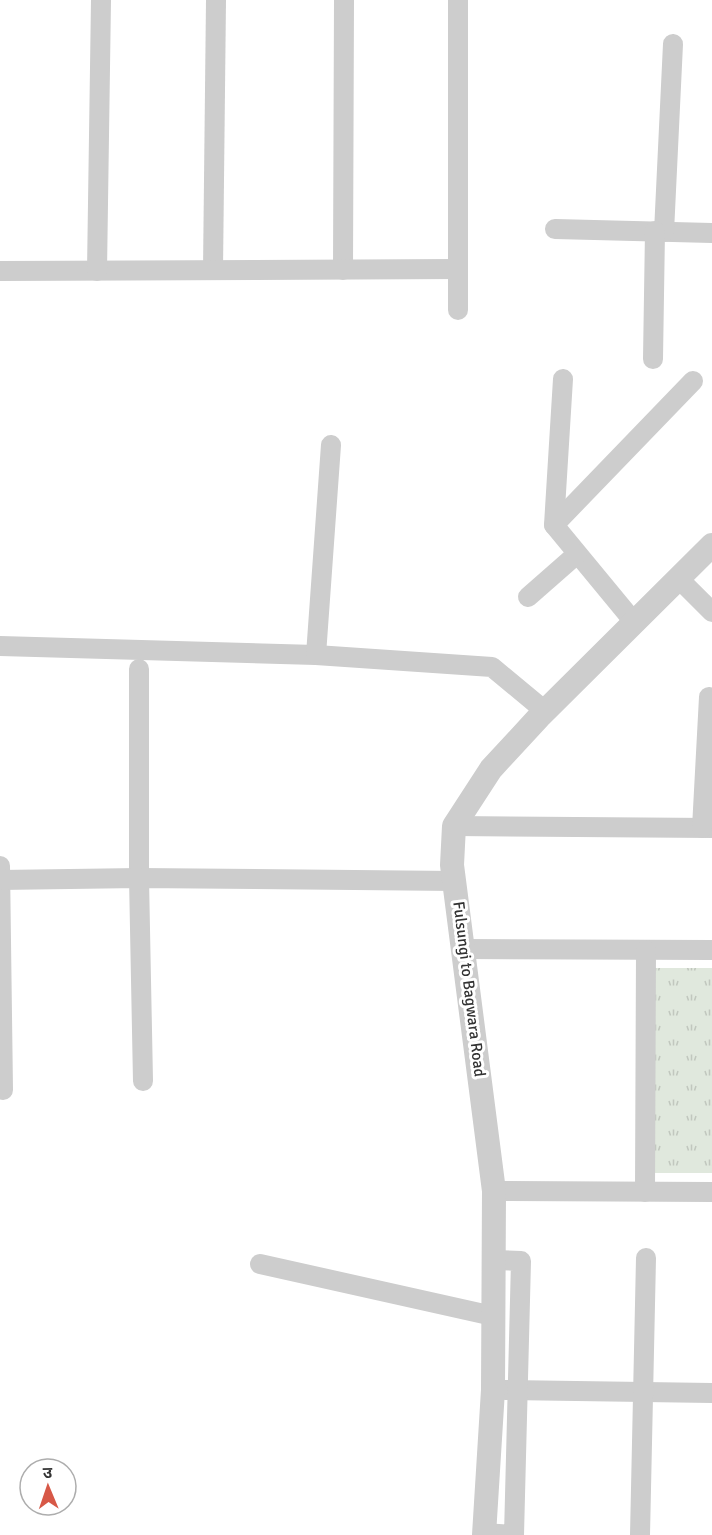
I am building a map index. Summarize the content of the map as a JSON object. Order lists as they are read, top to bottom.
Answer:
{
  "streets": {
    "street": ["Fulsungi to Bagwara Road"]
  },
  "north": "top"
}
